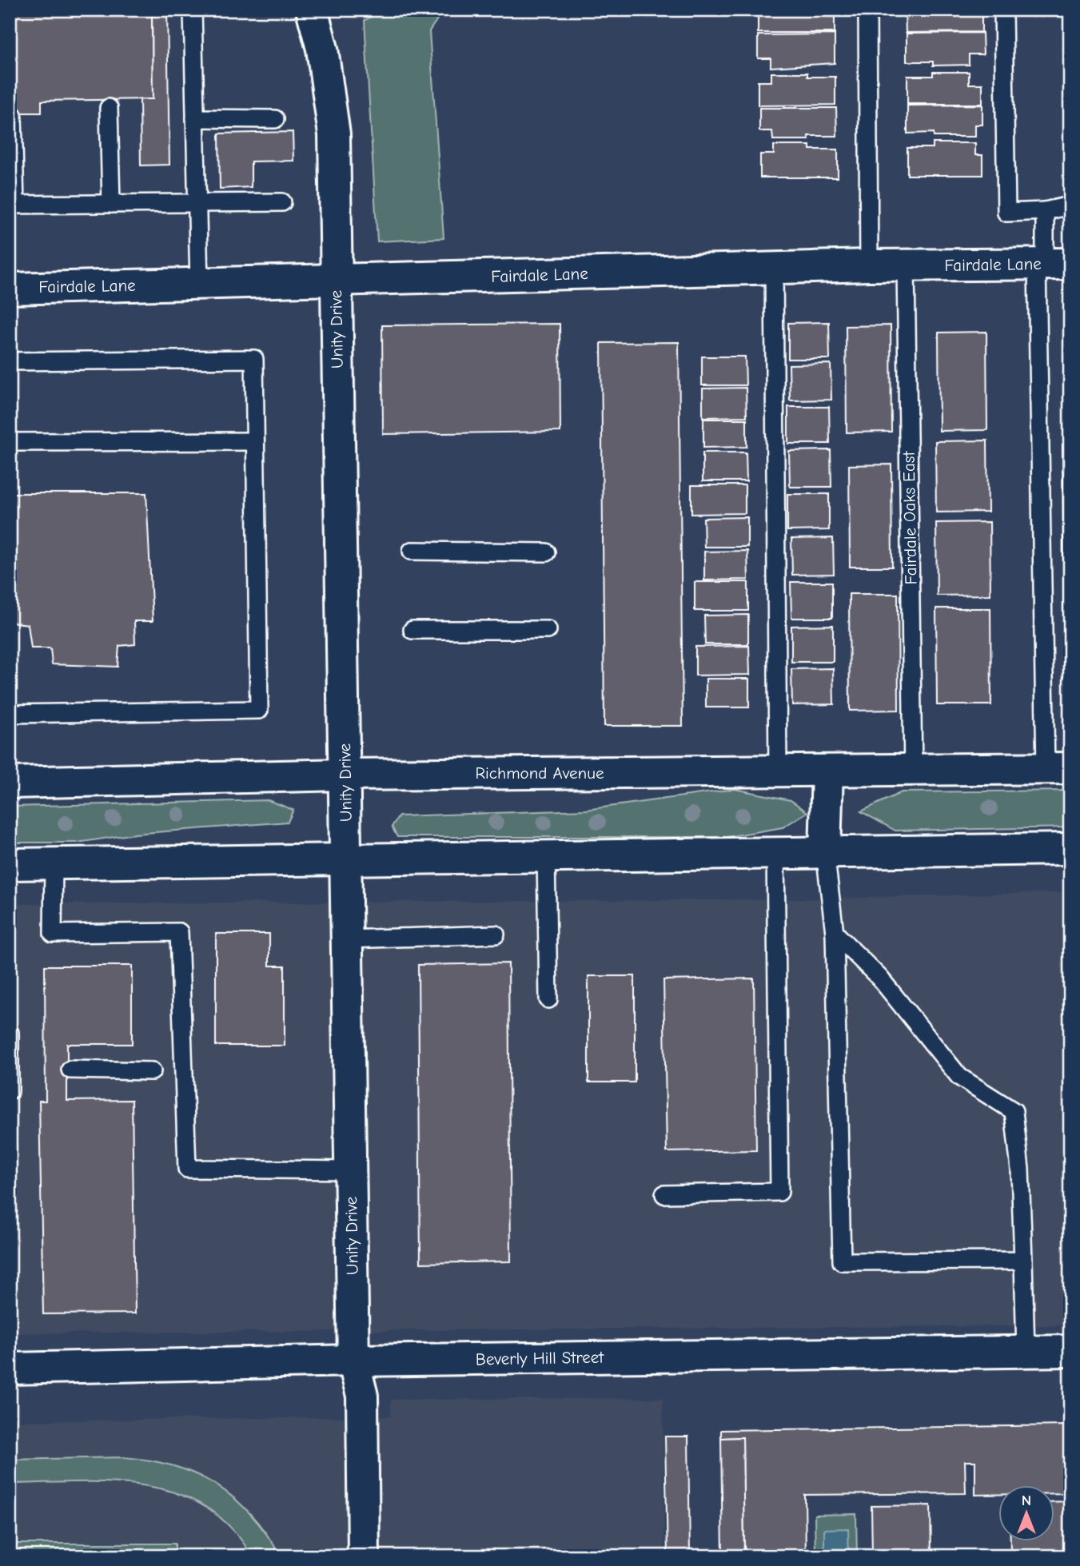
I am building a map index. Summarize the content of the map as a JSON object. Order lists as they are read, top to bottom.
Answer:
{
  "streets": {
    "street": [
      "Fairdale Lane",
      "Unity Drive",
      "Richmond Avenue",
      "Beverly Hill Street"
    ],
    "lane": ["Fairdale Oaks East"]
  },
  "crossings": [
    ["Fairdale Lane", "Unity Drive"],
    ["Fairdale Lane", "Fairdale Oaks East"],
    ["Unity Drive", "Richmond Avenue"],
    ["Unity Drive", "Beverly Hill Street"],
    ["Fairdale Oaks East", "Richmond Avenue"]
  ],
  "north": "top"
}
